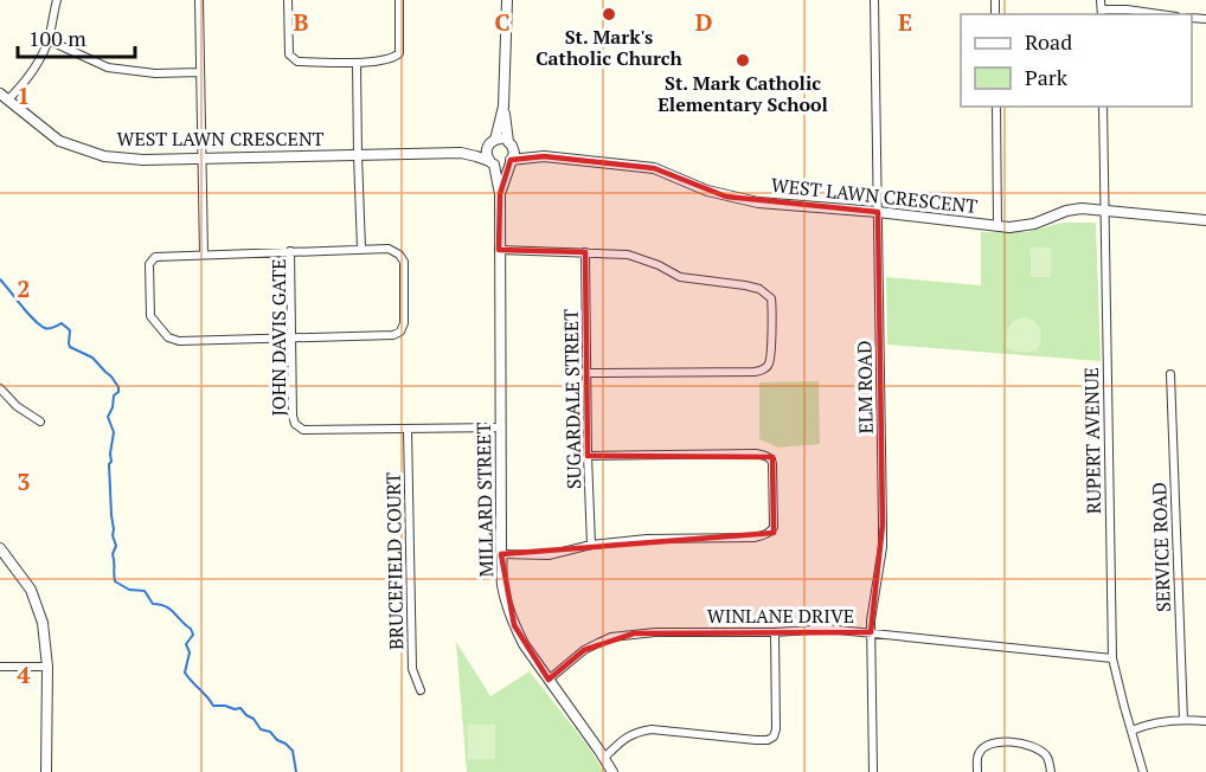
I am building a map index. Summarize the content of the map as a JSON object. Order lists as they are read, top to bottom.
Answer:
{
  "streets": {
    "street": [
      "WEST LAWN CRESCENT",
      "JOHN DAVIS GATE",
      "ELM ROAD",
      "SUGARDALE STREET",
      "RUPERT AVENUE",
      "MILLARD STREET",
      "SERVICE ROAD",
      "BRUCEFIELD COURT",
      "WINLANE DRIVE"
    ]
  },
  "crossings": [
    ["WEST LAWN CRESCENT", "ELM ROAD"],
    ["WEST LAWN CRESCENT", "RUPERT AVENUE"],
    ["WEST LAWN CRESCENT", "MILLARD STREET"],
    ["JOHN DAVIS GATE", "MILLARD STREET"],
    ["JOHN DAVIS GATE", "BRUCEFIELD COURT"],
    ["ELM ROAD", "WINLANE DRIVE"],
    ["RUPERT AVENUE", "WINLANE DRIVE"],
    ["MILLARD STREET", "WINLANE DRIVE"]
  ],
  "places": ["St. Mark's Catholic Church", "St. Mark Catholic Elementary School"],
  "legend": ["Road", "Park"],
  "scale_bar": "100 m",
  "grid": {
    "columns": [
      "B",
      "C",
      "D",
      "E"
    ],
    "rows": [
      "1",
      "2",
      "3",
      "4"
    ]
  }
}
